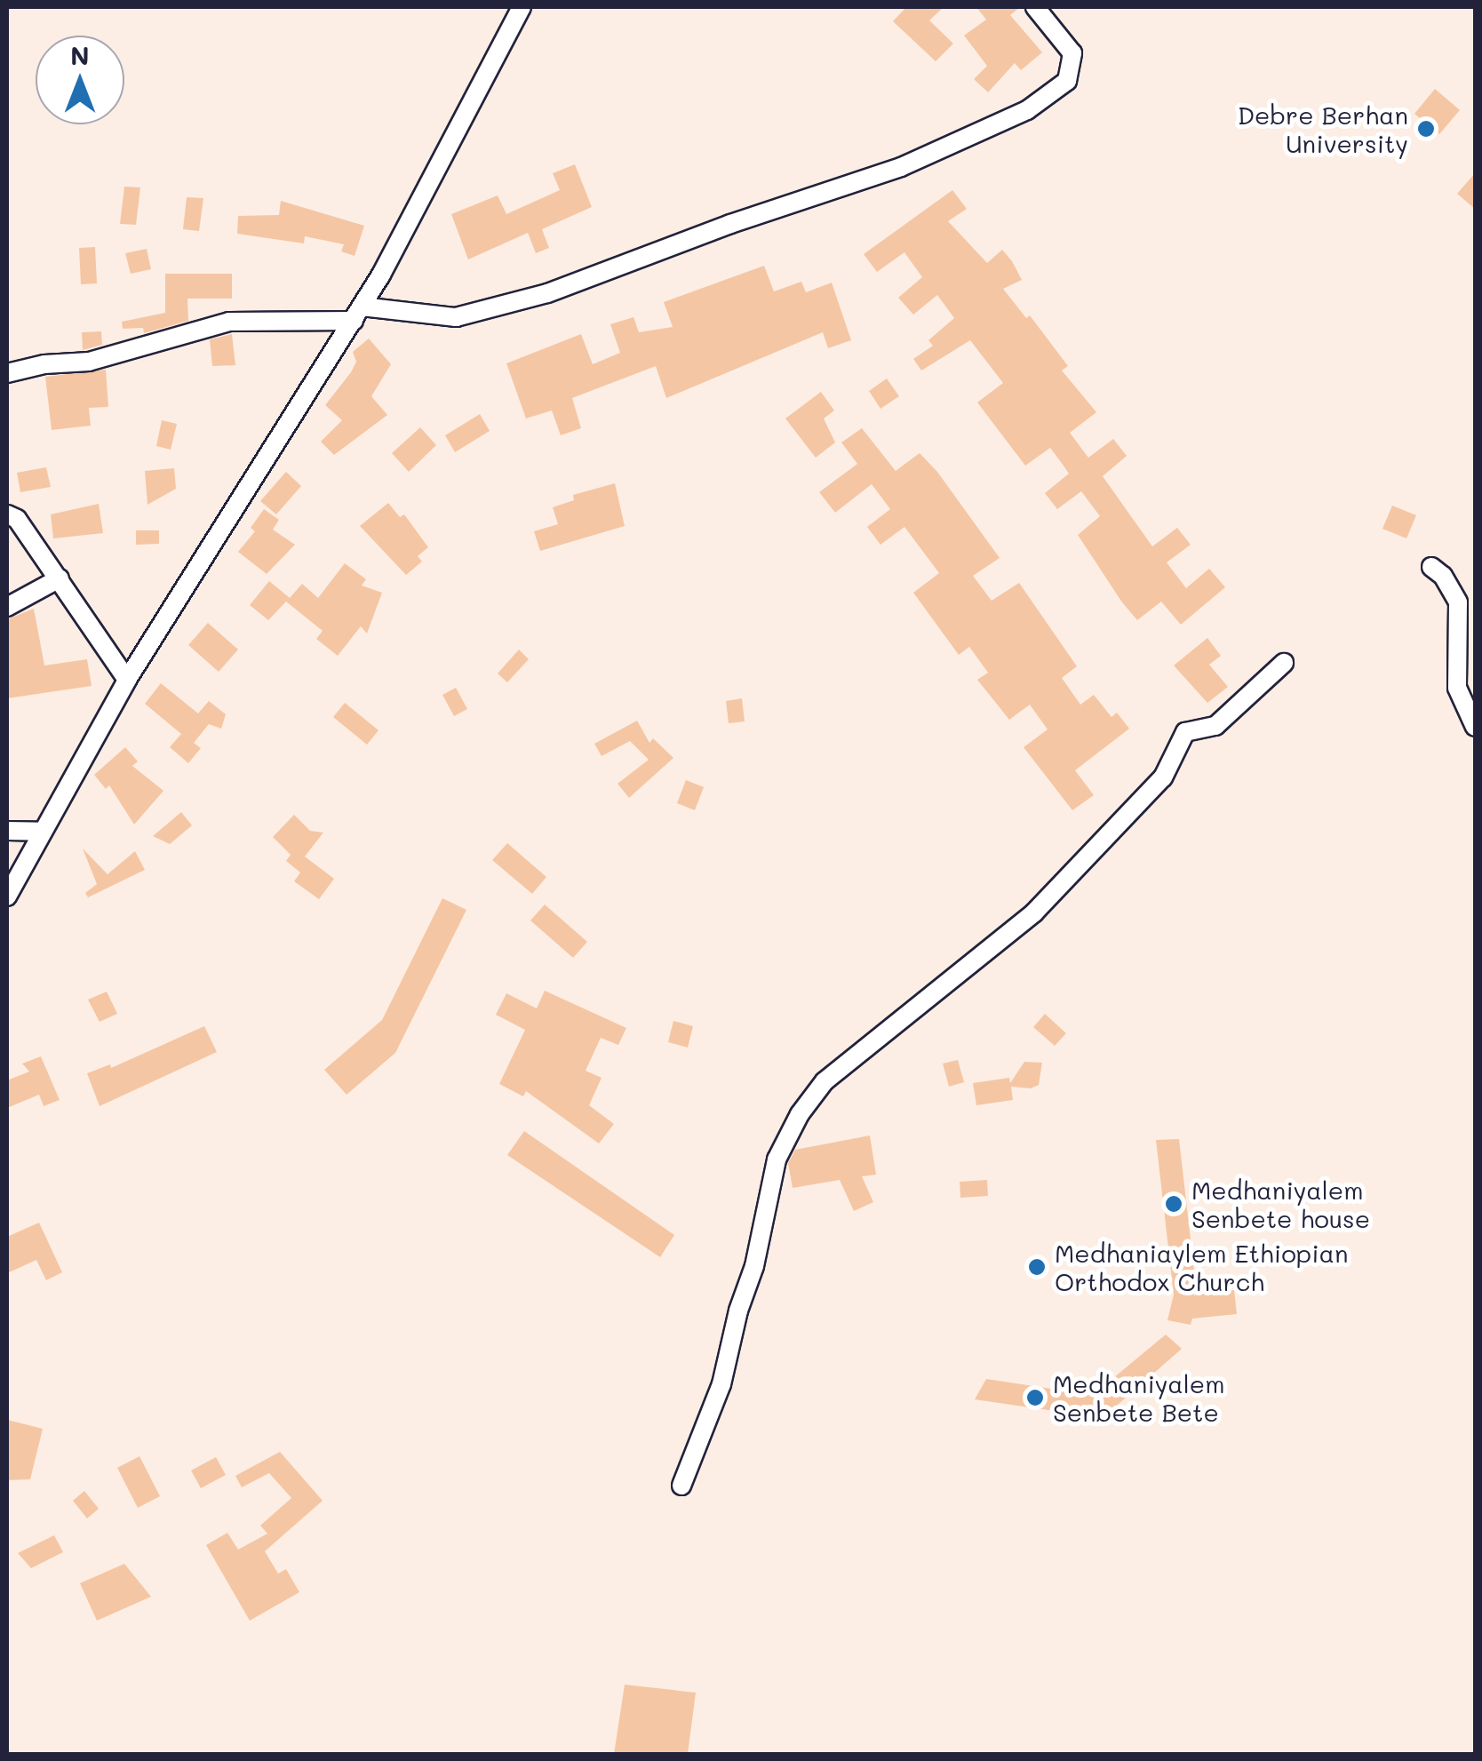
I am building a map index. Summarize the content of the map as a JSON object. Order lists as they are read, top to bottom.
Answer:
{
  "places": [
    "Debre Berhan University",
    "Medhaniyalem Senbete house",
    "Medhaniaylem Ethiopian Orthodox Church",
    "Medhaniyalem Senbete Bete"
  ],
  "north": "top"
}
